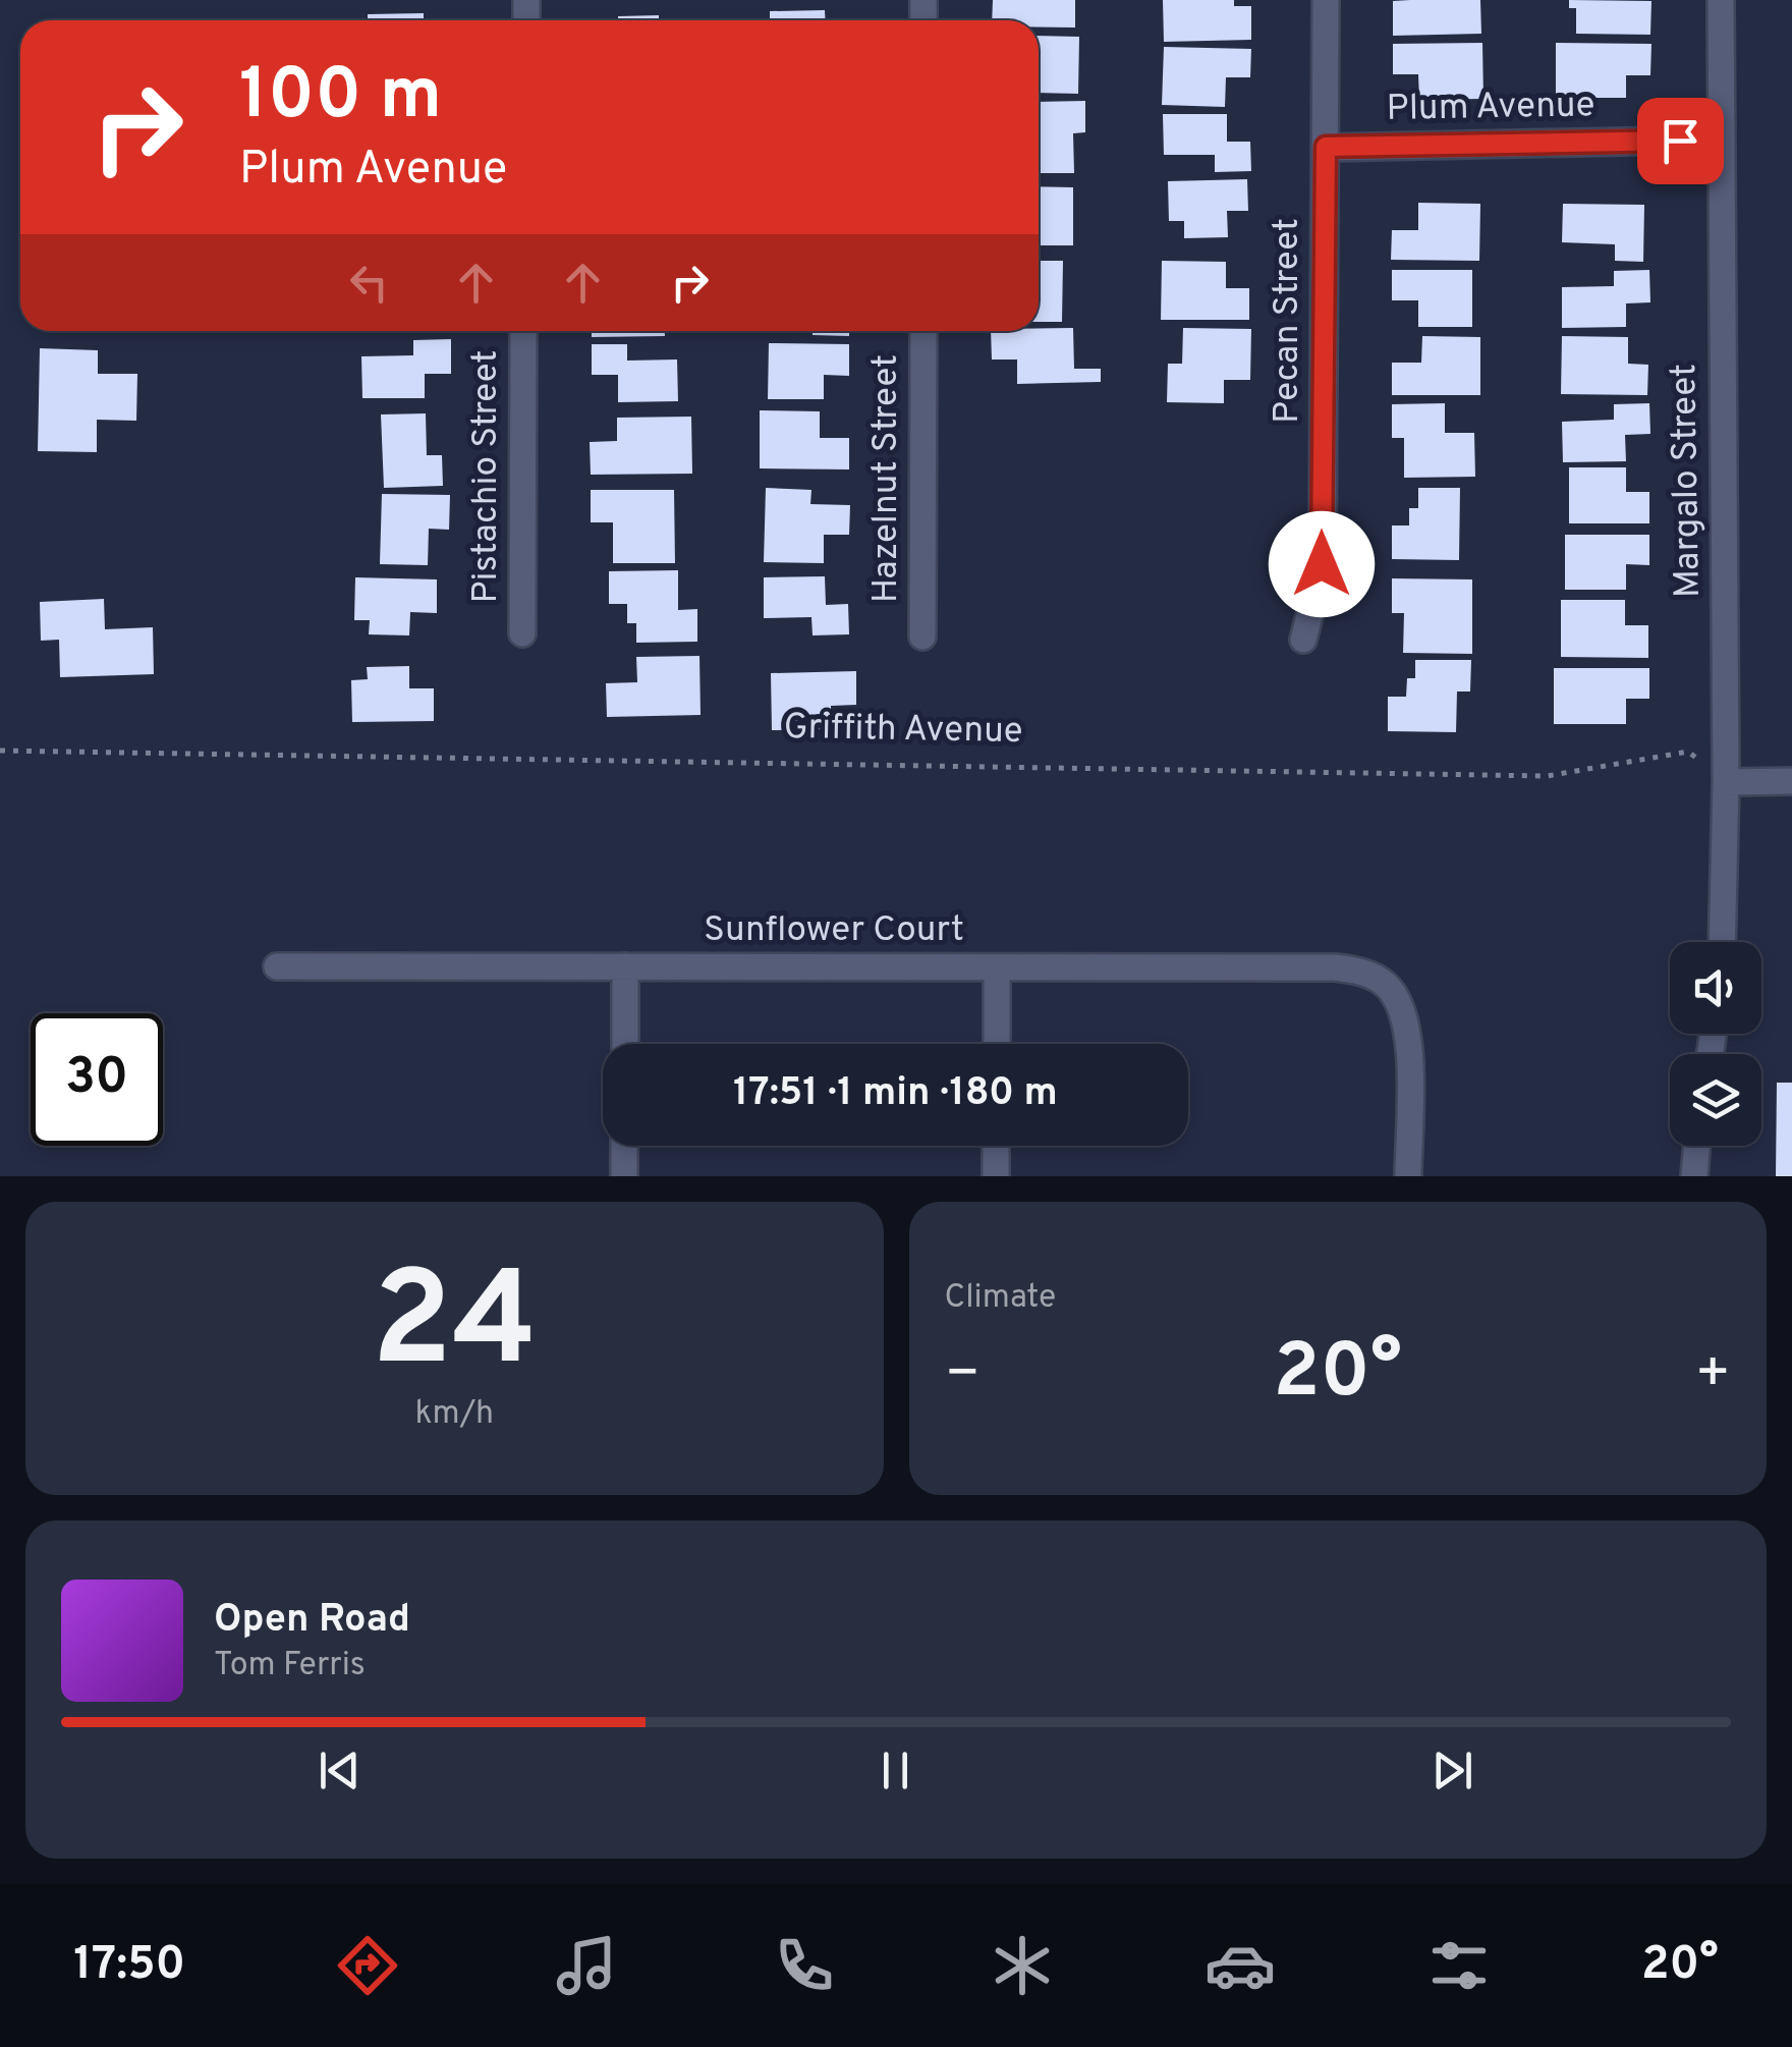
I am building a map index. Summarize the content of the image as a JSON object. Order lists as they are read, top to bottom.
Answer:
{
  "streets": {
    "street": [
      "Plum Avenue",
      "Pecan Street",
      "Pistachio Street",
      "Hazelnut Street",
      "Margalo Street",
      "Sunflower Court"
    ],
    "path": ["Griffith Avenue"]
  },
  "crossings": [
    ["Plum Avenue", "Pecan Street"],
    ["Plum Avenue", "Margalo Street"],
    ["Margalo Street", "Griffith Avenue"]
  ],
  "page": {
    "turn": ["100 m", "Plum Avenue"],
    "limit": "30",
    "trip": "17:51 · 1 min · 180 m",
    "tile": [
      ["24", "km/h"],
      "Climate"
    ],
    "heat": ["−", "20°", "+"],
    "song": ["Open Road", "Tom Ferris"],
    "tabs": ["17:50", "20°"]
  }
}
